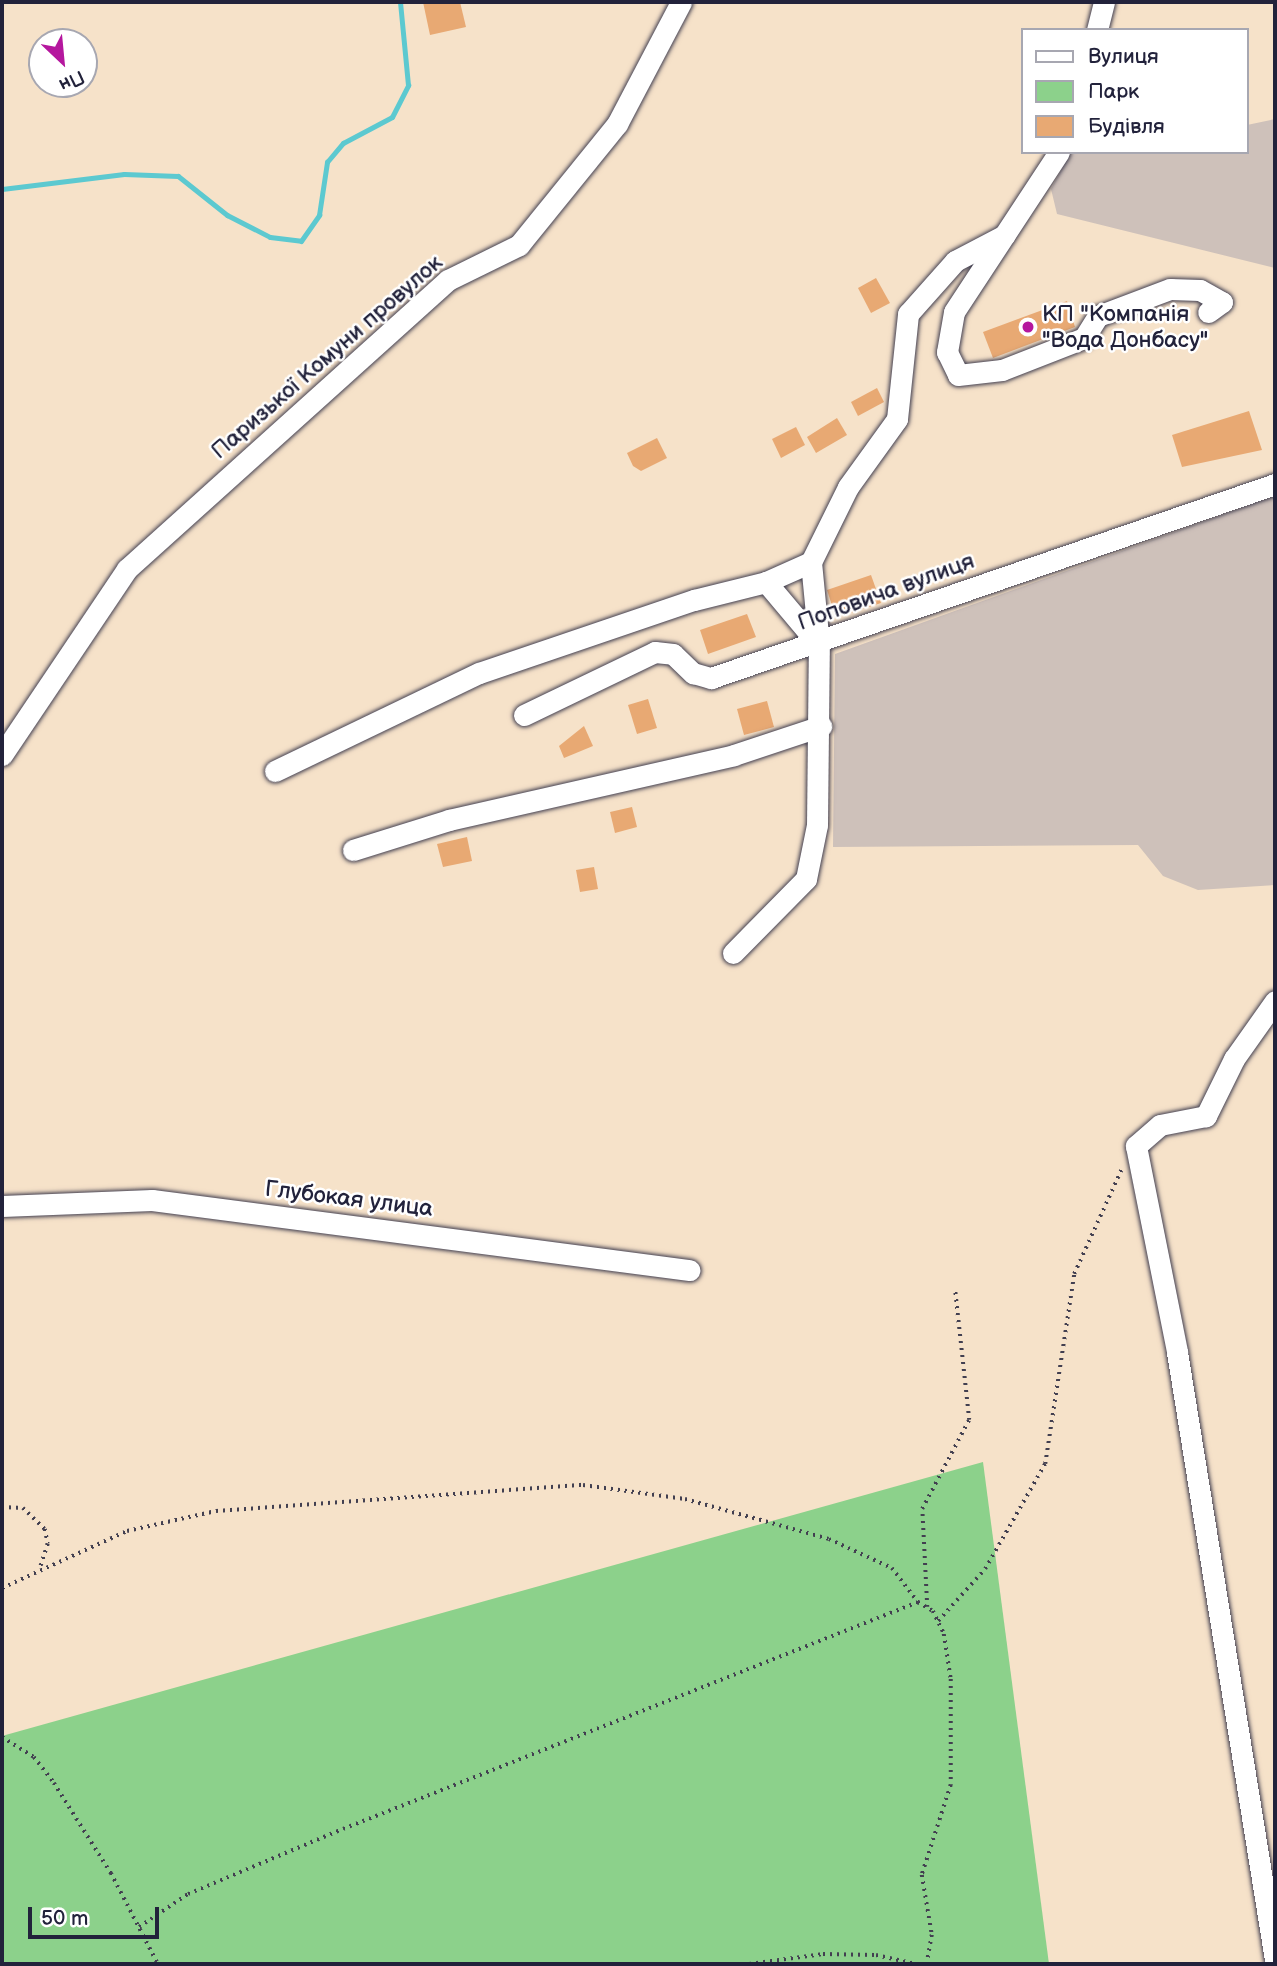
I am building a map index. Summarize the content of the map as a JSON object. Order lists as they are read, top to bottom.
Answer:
{
  "streets": {
    "street": ["Паризької Комуни провулок", "Поповича вулиця", "Глубокая улица"]
  },
  "places": ["КП \"Компанія \"Вода Донбасу\""],
  "legend": ["Вулиця", "Парк", "Будівля"],
  "scale_bar": "50 m",
  "north": "bottom right"
}
